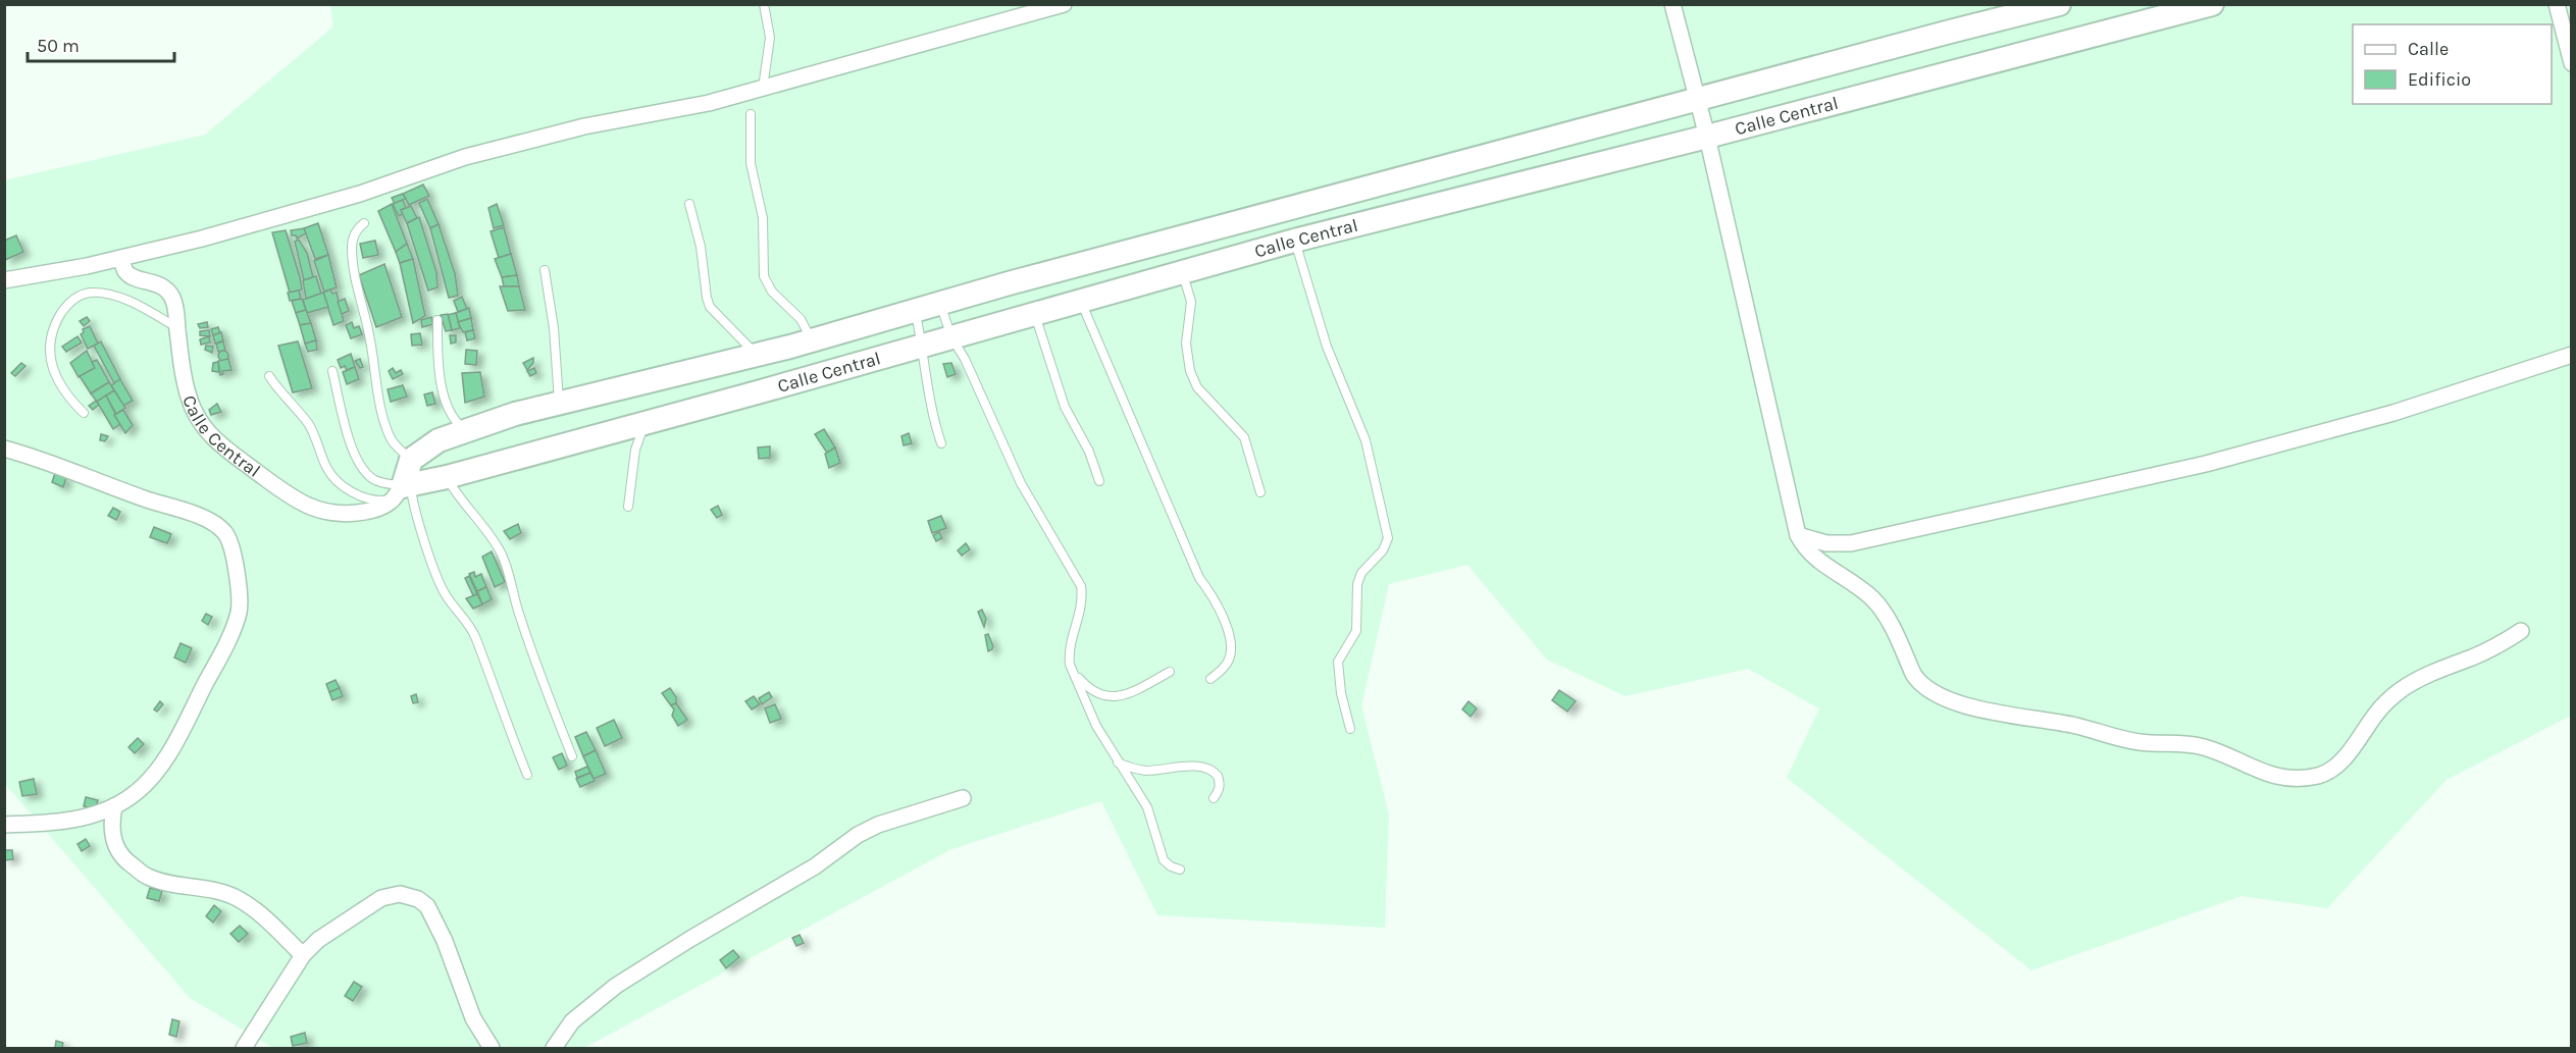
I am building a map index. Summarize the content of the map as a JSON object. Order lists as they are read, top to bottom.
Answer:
{
  "streets": {
    "street": ["Calle Central"]
  },
  "legend": ["Calle", "Edificio"],
  "scale_bar": "50 m"
}
